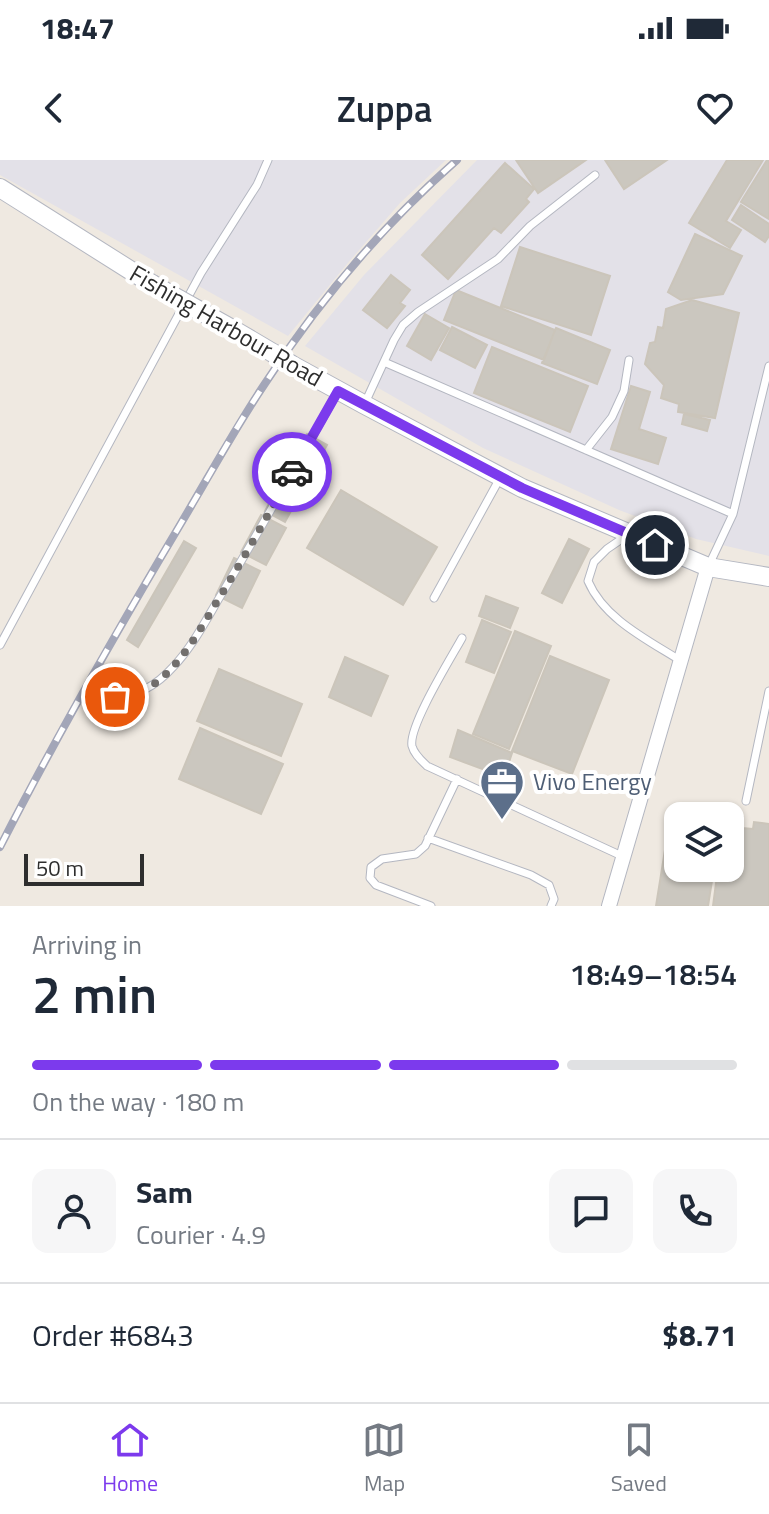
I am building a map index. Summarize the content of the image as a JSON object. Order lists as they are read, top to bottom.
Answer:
{
  "streets": {
    "street": ["Fishing Harbour Road"]
  },
  "places": {
    "office": ["Vivo Energy"]
  },
  "scale_bar": "50 m",
  "page": {
    "status": "18:47",
    "header": "Zuppa",
    "scale": "50 m",
    "heading": ["2 min", "Arriving in", "18:49–18:54"],
    "panel": [
      "Sam",
      "Courier · 4.9",
      "Order #6843",
      "$8.71"
    ],
    "bar": "On the way · 180 m",
    "tabs": ["Home", "Map", "Saved"]
  }
}
